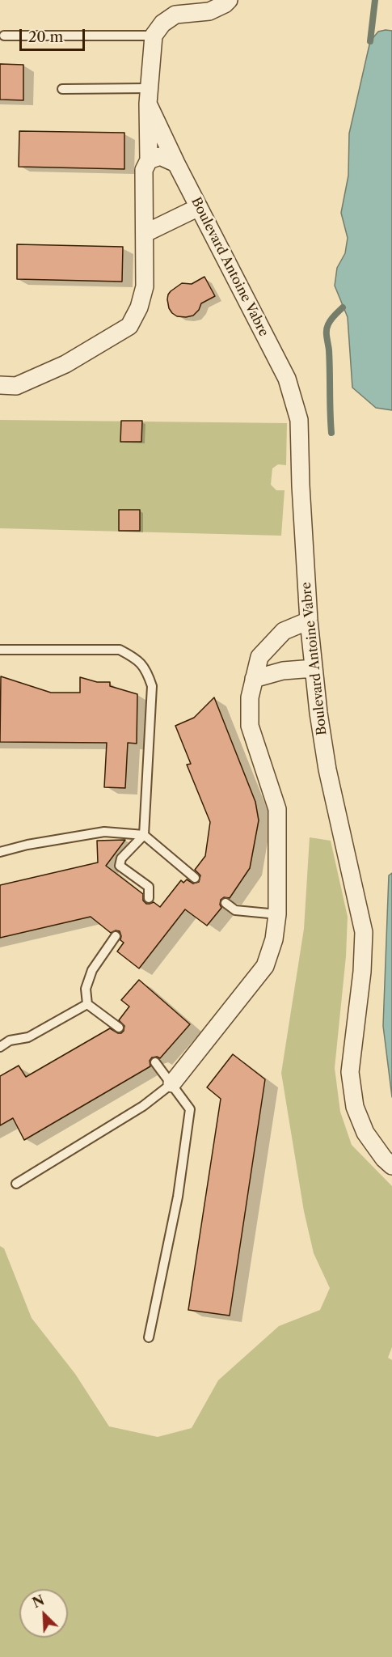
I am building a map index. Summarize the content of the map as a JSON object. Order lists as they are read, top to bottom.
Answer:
{
  "streets": {
    "street": ["Boulevard Antoine Vabre"]
  },
  "scale_bar": "20 m",
  "north": "top left"
}
